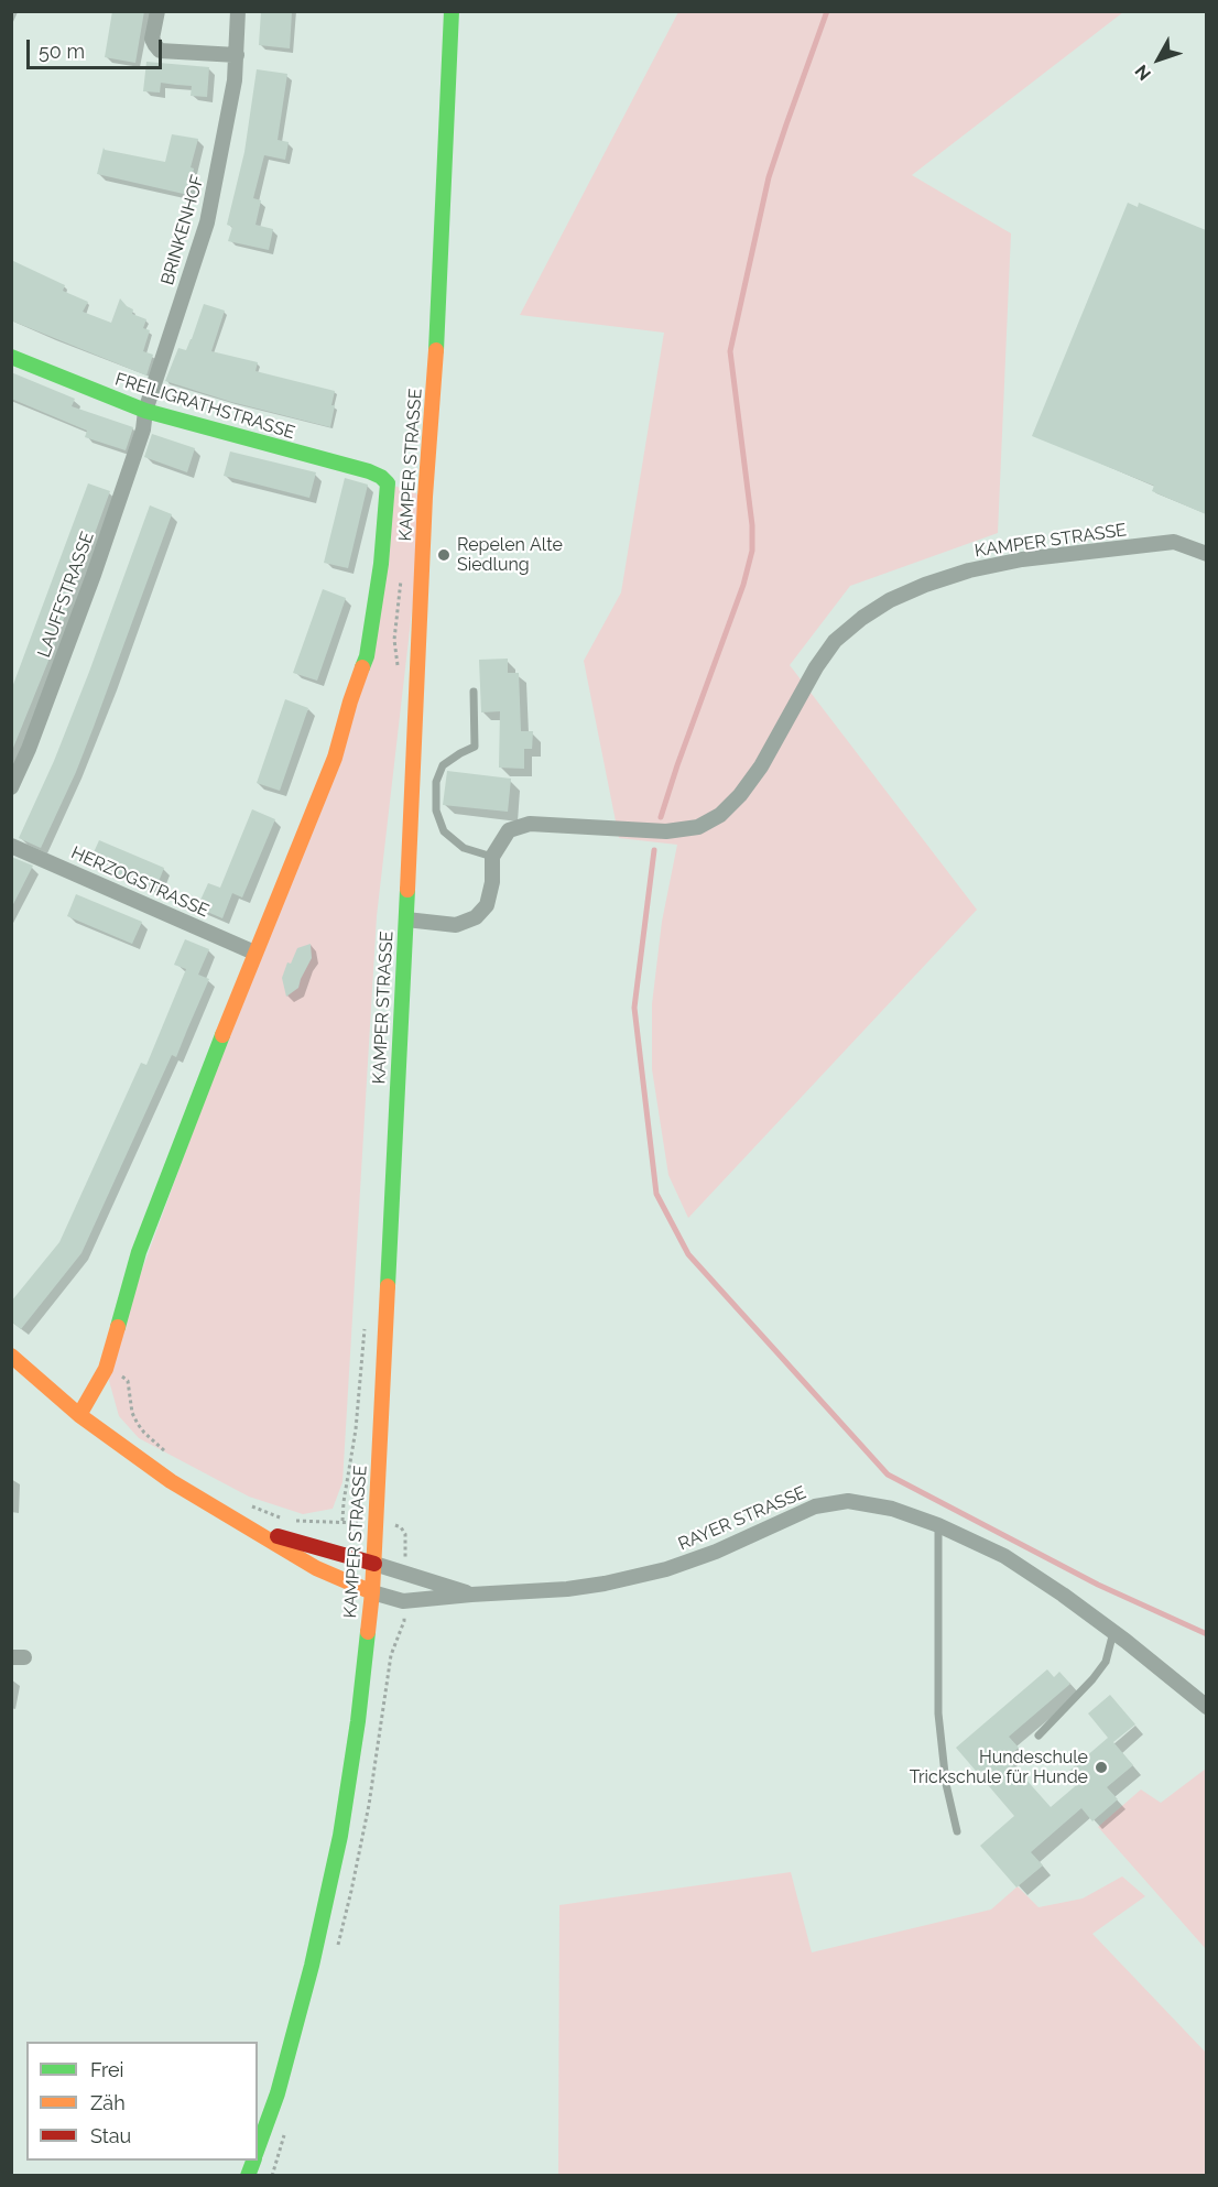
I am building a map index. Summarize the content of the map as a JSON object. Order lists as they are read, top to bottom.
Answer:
{
  "streets": {
    "main road": ["FREILIGRATHSTRASSE", "KAMPER STRASSE"],
    "street": [
      "BRINKENHOF",
      "LAUFFSTRASSE",
      "HERZOGSTRASSE",
      "RAYER STRASSE"
    ]
  },
  "crossings": [
    ["BRINKENHOF", "FREILIGRATHSTRASSE"],
    ["BRINKENHOF", "LAUFFSTRASSE"],
    ["FREILIGRATHSTRASSE", "KAMPER STRASSE"],
    ["FREILIGRATHSTRASSE", "LAUFFSTRASSE"],
    ["KAMPER STRASSE", "HERZOGSTRASSE"],
    ["KAMPER STRASSE", "RAYER STRASSE"]
  ],
  "places": ["Repelen Alte Siedlung", "Hundeschule Trickschule für Hunde"],
  "legend": ["Frei", "Zäh", "Stau"],
  "scale_bar": "50 m",
  "north": "bottom left"
}
